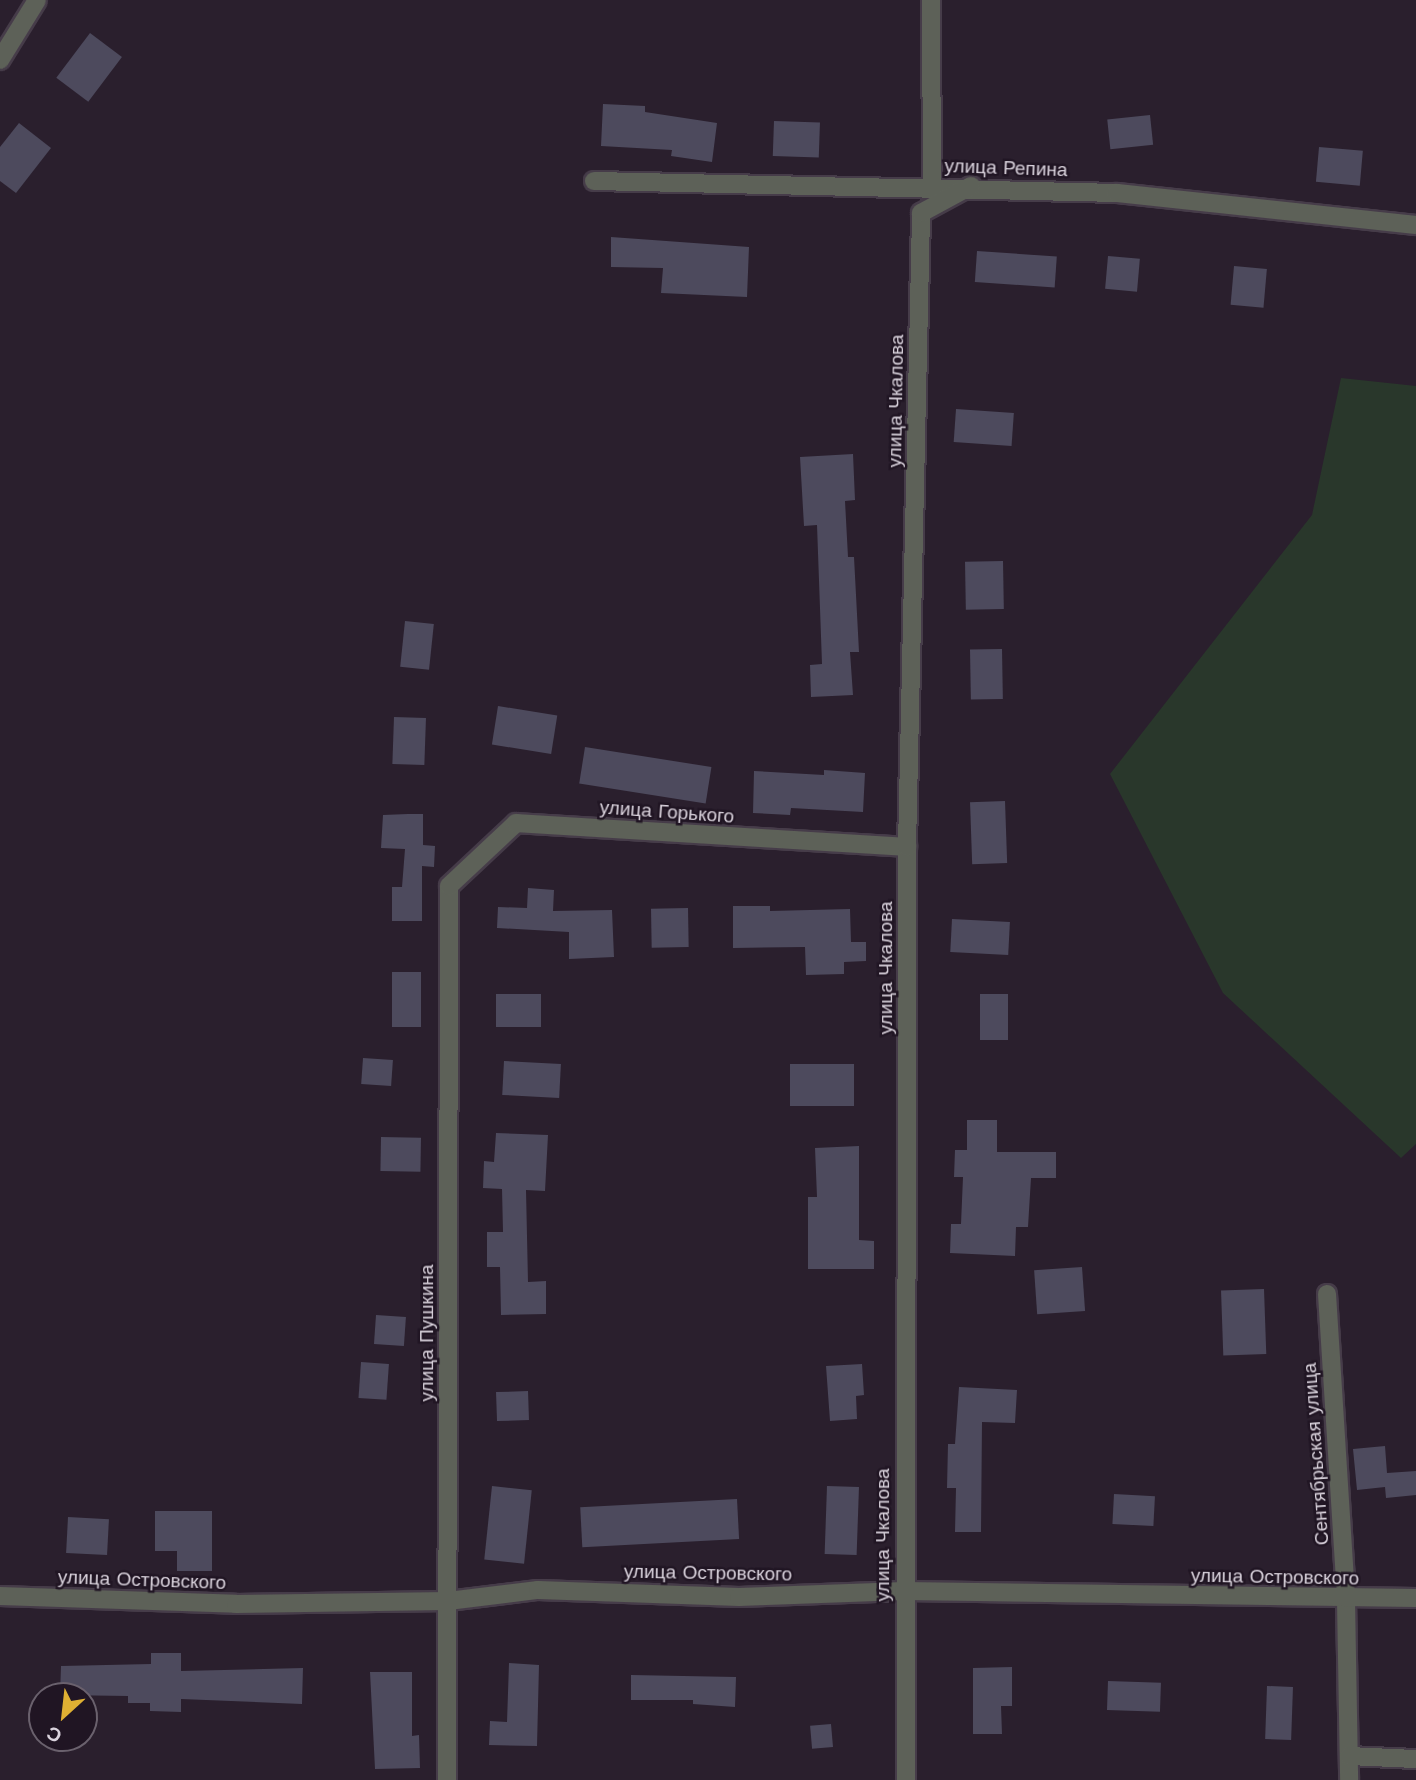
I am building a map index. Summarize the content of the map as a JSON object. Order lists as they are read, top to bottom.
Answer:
{
  "streets": {
    "street": [
      "улица Репина",
      "улица Чкалова",
      "улица Горького",
      "улица Пушкина",
      "Сентябрьская улица",
      "улица Островского"
    ]
  },
  "crossings": [
    ["улица Репина", "улица Чкалова"],
    ["улица Чкалова", "улица Горького"],
    ["улица Чкалова", "улица Островского"],
    ["улица Горького", "улица Пушкина"],
    ["улица Пушкина", "улица Островского"],
    ["Сентябрьская улица", "улица Островского"]
  ],
  "north": "bottom left"
}
